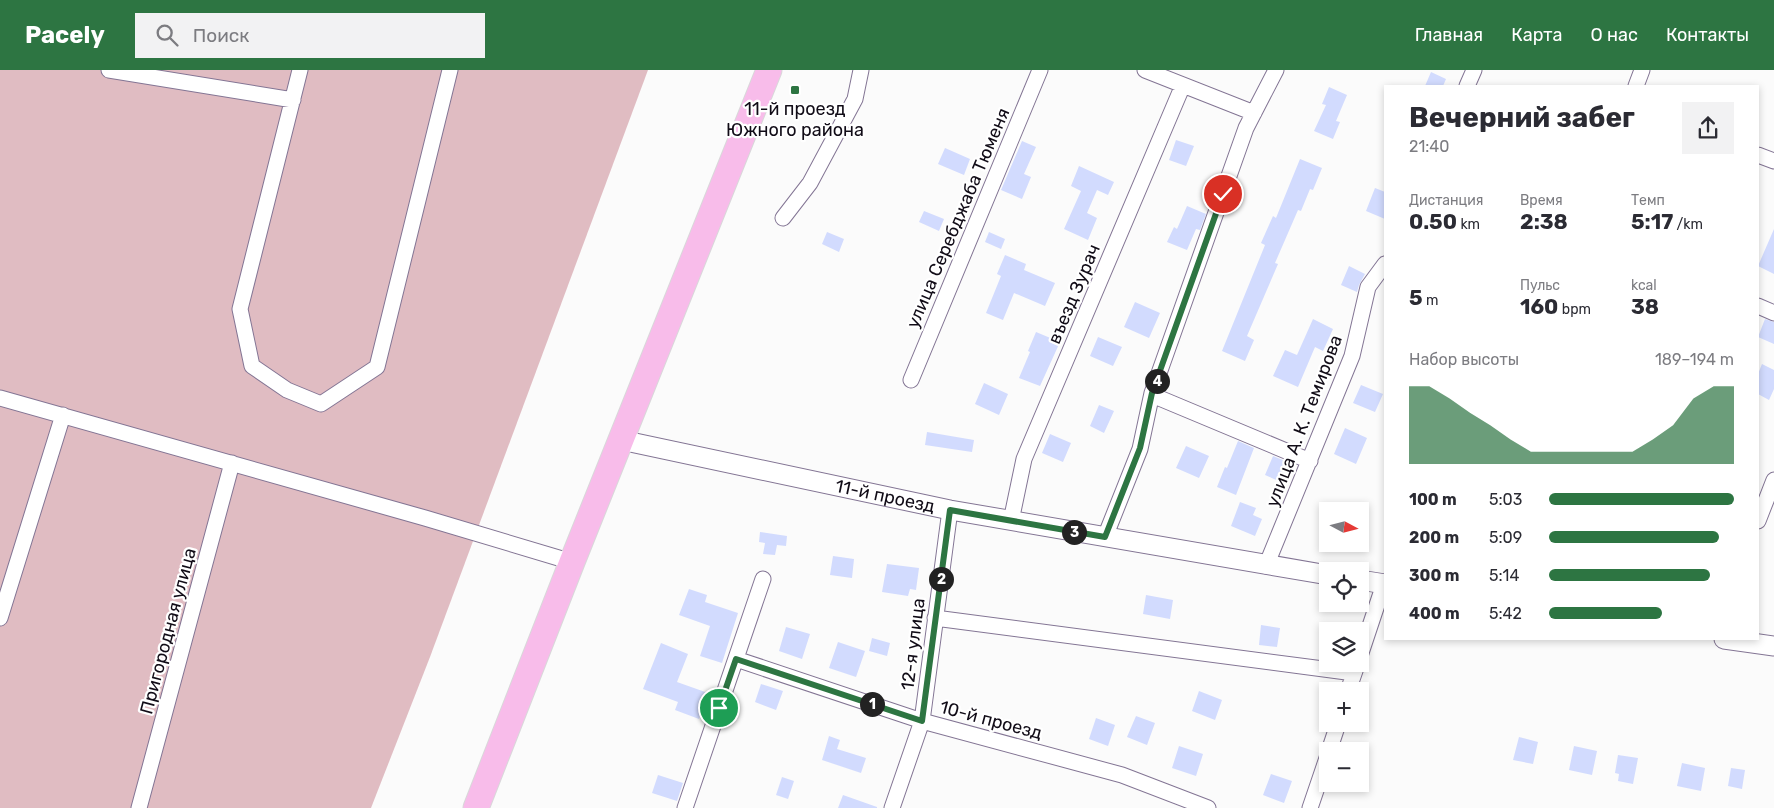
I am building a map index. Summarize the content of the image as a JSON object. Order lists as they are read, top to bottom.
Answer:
{
  "streets": {
    "street": [
      "улица Серебджаба Тюменя",
      "въезд Зурач",
      "улица А. К. Темирова",
      "11-й проезд",
      "Пригородная улица",
      "12-я улица",
      "10-й проезд"
    ]
  },
  "crossings": [
    ["въезд Зурач", "11-й проезд"],
    ["улица А. К. Темирова", "11-й проезд"],
    ["11-й проезд", "12-я улица"],
    ["12-я улица", "10-й проезд"]
  ],
  "places": {
    "transit": ["11-й проезд Южного района"]
  },
  "north": "right",
  "page": {
    "header": "Pacely",
    "search": "Поиск",
    "nav": [
      "Главная",
      "Карта",
      "О нас",
      "Контакты"
    ],
    "heading": ["Вечерний забег", "21:40"],
    "stats": [
      ["Дистанция", "0.50 km"],
      ["Время", "2:38"],
      ["Темп", "5:17 /km"],
      ["5 m"],
      ["Пульс", "160 bpm"],
      ["kcal", "38"]
    ],
    "chart": ["Набор высоты", "189–194 m"],
    "pins": [
      "4",
      "3",
      "2",
      "1"
    ],
    "list": [
      {
        "name": "100 m",
        "note": "5:03"
      },
      {
        "name": "200 m",
        "note": "5:09"
      },
      {
        "name": "300 m",
        "note": "5:14"
      },
      {
        "name": "400 m",
        "note": "5:42"
      }
    ],
    "map_buttons": ["+", "−"]
  }
}
